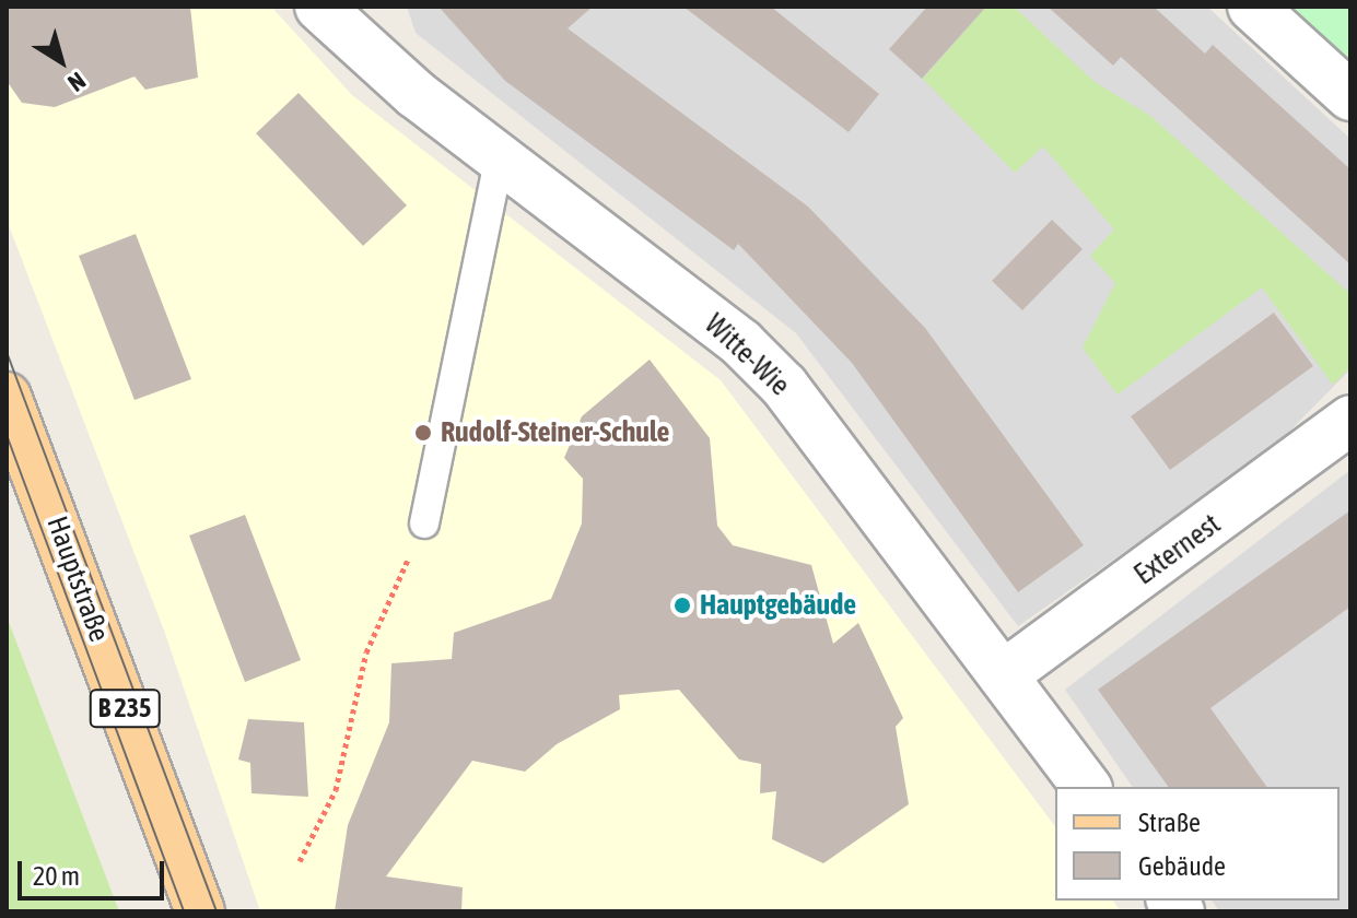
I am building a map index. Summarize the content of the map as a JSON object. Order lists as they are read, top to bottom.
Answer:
{
  "streets": {
    "main road": ["Hauptstraße", "B 235"],
    "street": ["Witte-Wie", "Externest"]
  },
  "crossings": [
    ["Witte-Wie", "Externest"]
  ],
  "places": ["Rudolf-Steiner-Schule", "Hauptgebäude"],
  "legend": ["Straße", "Gebäude"],
  "scale_bar": "20 m",
  "north": "bottom right"
}
